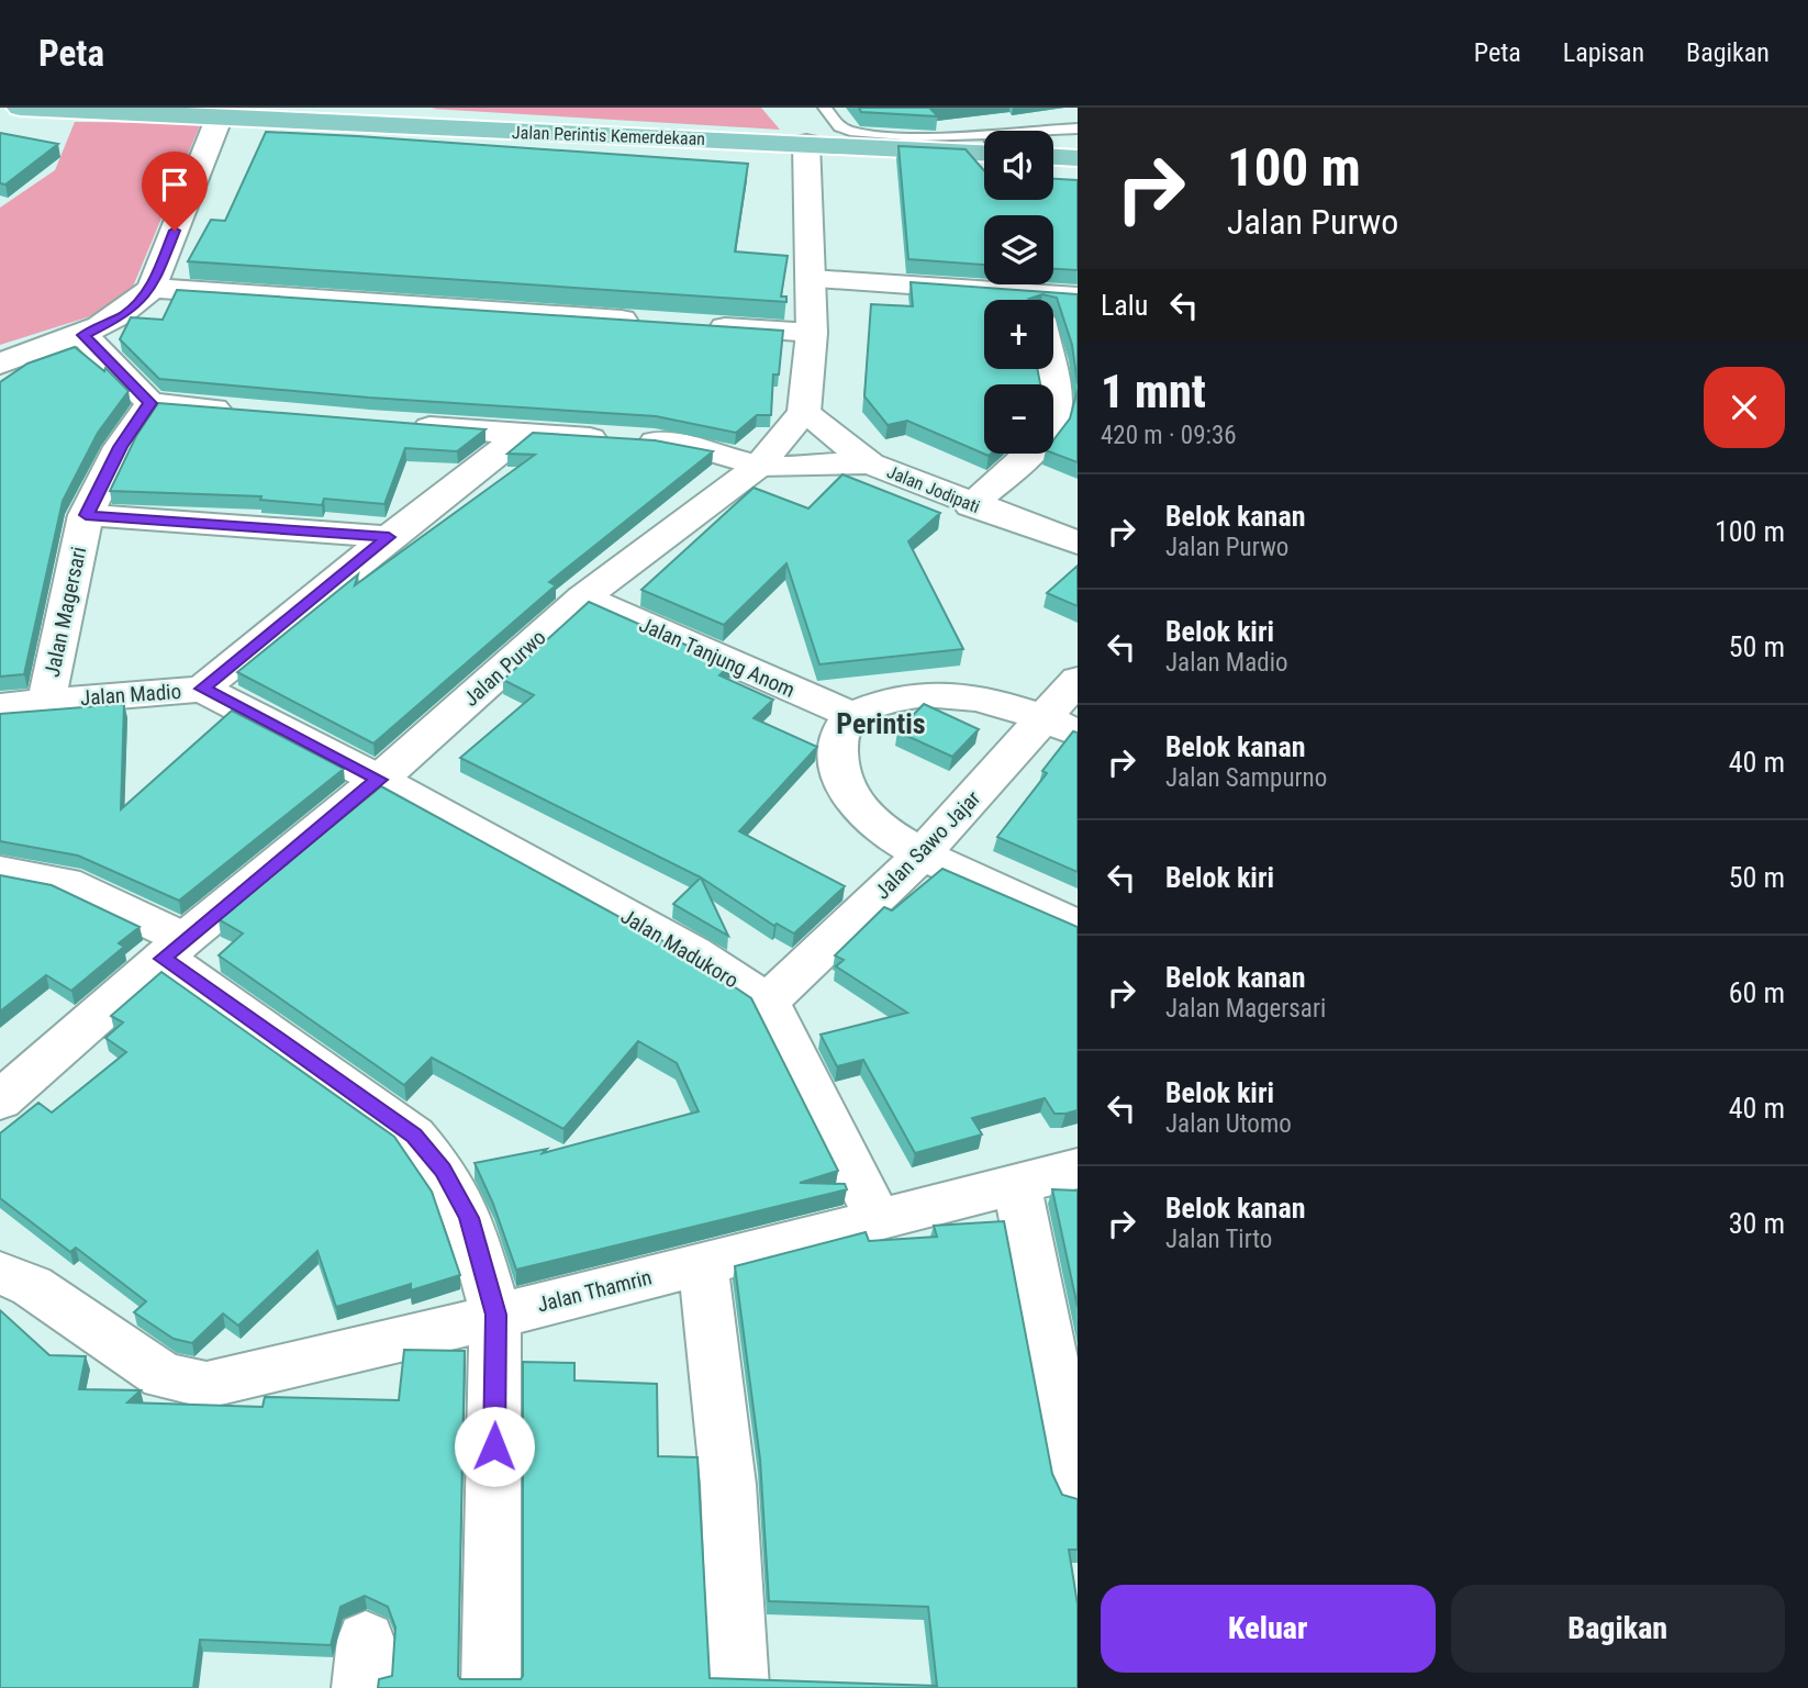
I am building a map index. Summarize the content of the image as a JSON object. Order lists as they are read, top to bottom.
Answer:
{
  "streets": {
    "main road": ["Jalan Perintis Kemerdekaan"],
    "street": [
      "Jalan Jodipati",
      "Jalan Magersari",
      "Jalan Tanjung Anom",
      "Jalan Purwo",
      "Jalan Madio",
      "Jalan Sawo Jajar",
      "Jalan Madukoro",
      "Jalan Thamrin"
    ]
  },
  "crossings": [
    ["Jalan Jodipati", "Jalan Purwo"],
    ["Jalan Magersari", "Jalan Madio"],
    ["Jalan Tanjung Anom", "Jalan Purwo"],
    ["Jalan Purwo", "Jalan Madio"],
    ["Jalan Purwo", "Jalan Madukoro"],
    ["Jalan Madio", "Jalan Madukoro"],
    ["Jalan Sawo Jajar", "Jalan Madukoro"],
    ["Jalan Madukoro", "Jalan Thamrin"]
  ],
  "districts": ["Perintis"],
  "page": {
    "header": "Peta",
    "nav": ["Peta", "Lapisan", "Bagikan"],
    "turn": ["100 m", "Jalan Purwo"],
    "map_buttons": ["+", "−"],
    "then": "Lalu",
    "heading": ["1 mnt", "420 m · 09:36"],
    "list": [
      {
        "name": "Belok kanan",
        "note": "Jalan Purwo",
        "value": "100 m"
      },
      {
        "name": "Belok kiri",
        "note": "Jalan Madio",
        "value": "50 m"
      },
      {
        "name": "Belok kanan",
        "note": "Jalan Sampurno",
        "value": "40 m"
      },
      {
        "name": "Belok kiri",
        "value": "50 m"
      },
      {
        "name": "Belok kanan",
        "note": "Jalan Magersari",
        "value": "60 m"
      },
      {
        "name": "Belok kiri",
        "note": "Jalan Utomo",
        "value": "40 m"
      },
      {
        "name": "Belok kanan",
        "note": "Jalan Tirto",
        "value": "30 m"
      }
    ],
    "buttons": ["Keluar", "Bagikan"]
  }
}
